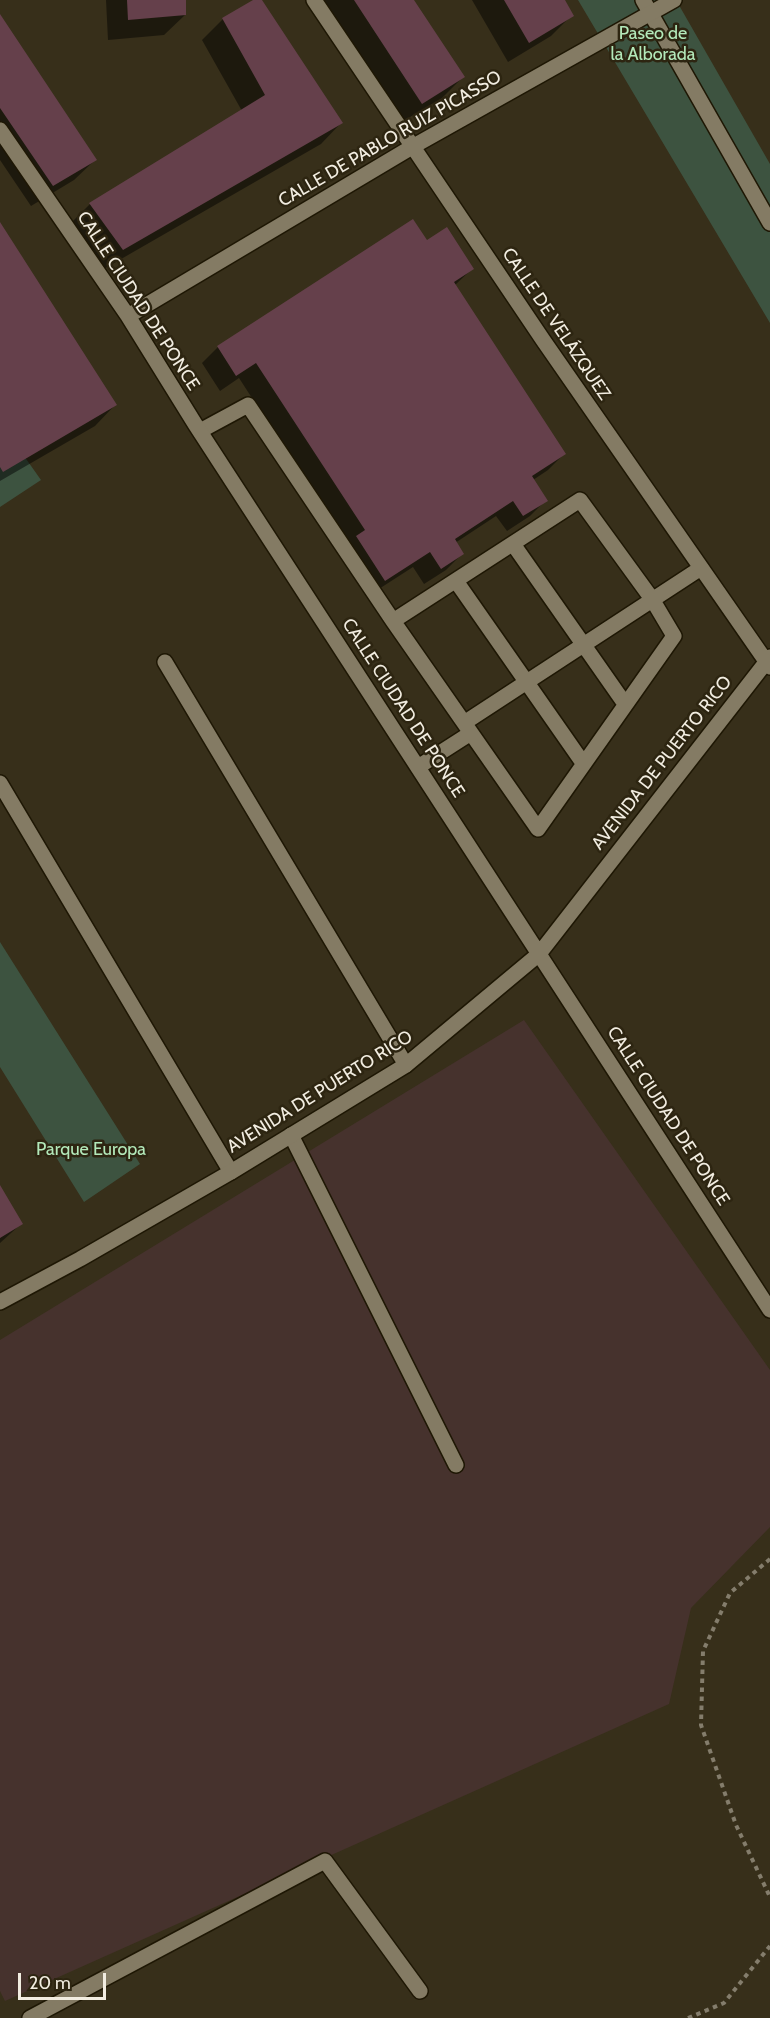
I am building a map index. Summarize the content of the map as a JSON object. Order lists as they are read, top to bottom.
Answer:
{
  "streets": {
    "street": [
      "CALLE DE PABLO RUIZ PICASSO",
      "CALLE CIUDAD DE PONCE",
      "CALLE DE VELÁZQUEZ",
      "AVENIDA DE PUERTO RICO"
    ]
  },
  "crossings": [
    ["CALLE DE PABLO RUIZ PICASSO", "CALLE CIUDAD DE PONCE"],
    ["CALLE DE PABLO RUIZ PICASSO", "CALLE DE VELÁZQUEZ"],
    ["CALLE CIUDAD DE PONCE", "AVENIDA DE PUERTO RICO"],
    ["CALLE DE VELÁZQUEZ", "AVENIDA DE PUERTO RICO"]
  ],
  "parks": ["Paseo de la Alborada", "Parque Europa"],
  "scale_bar": "20 m"
}
